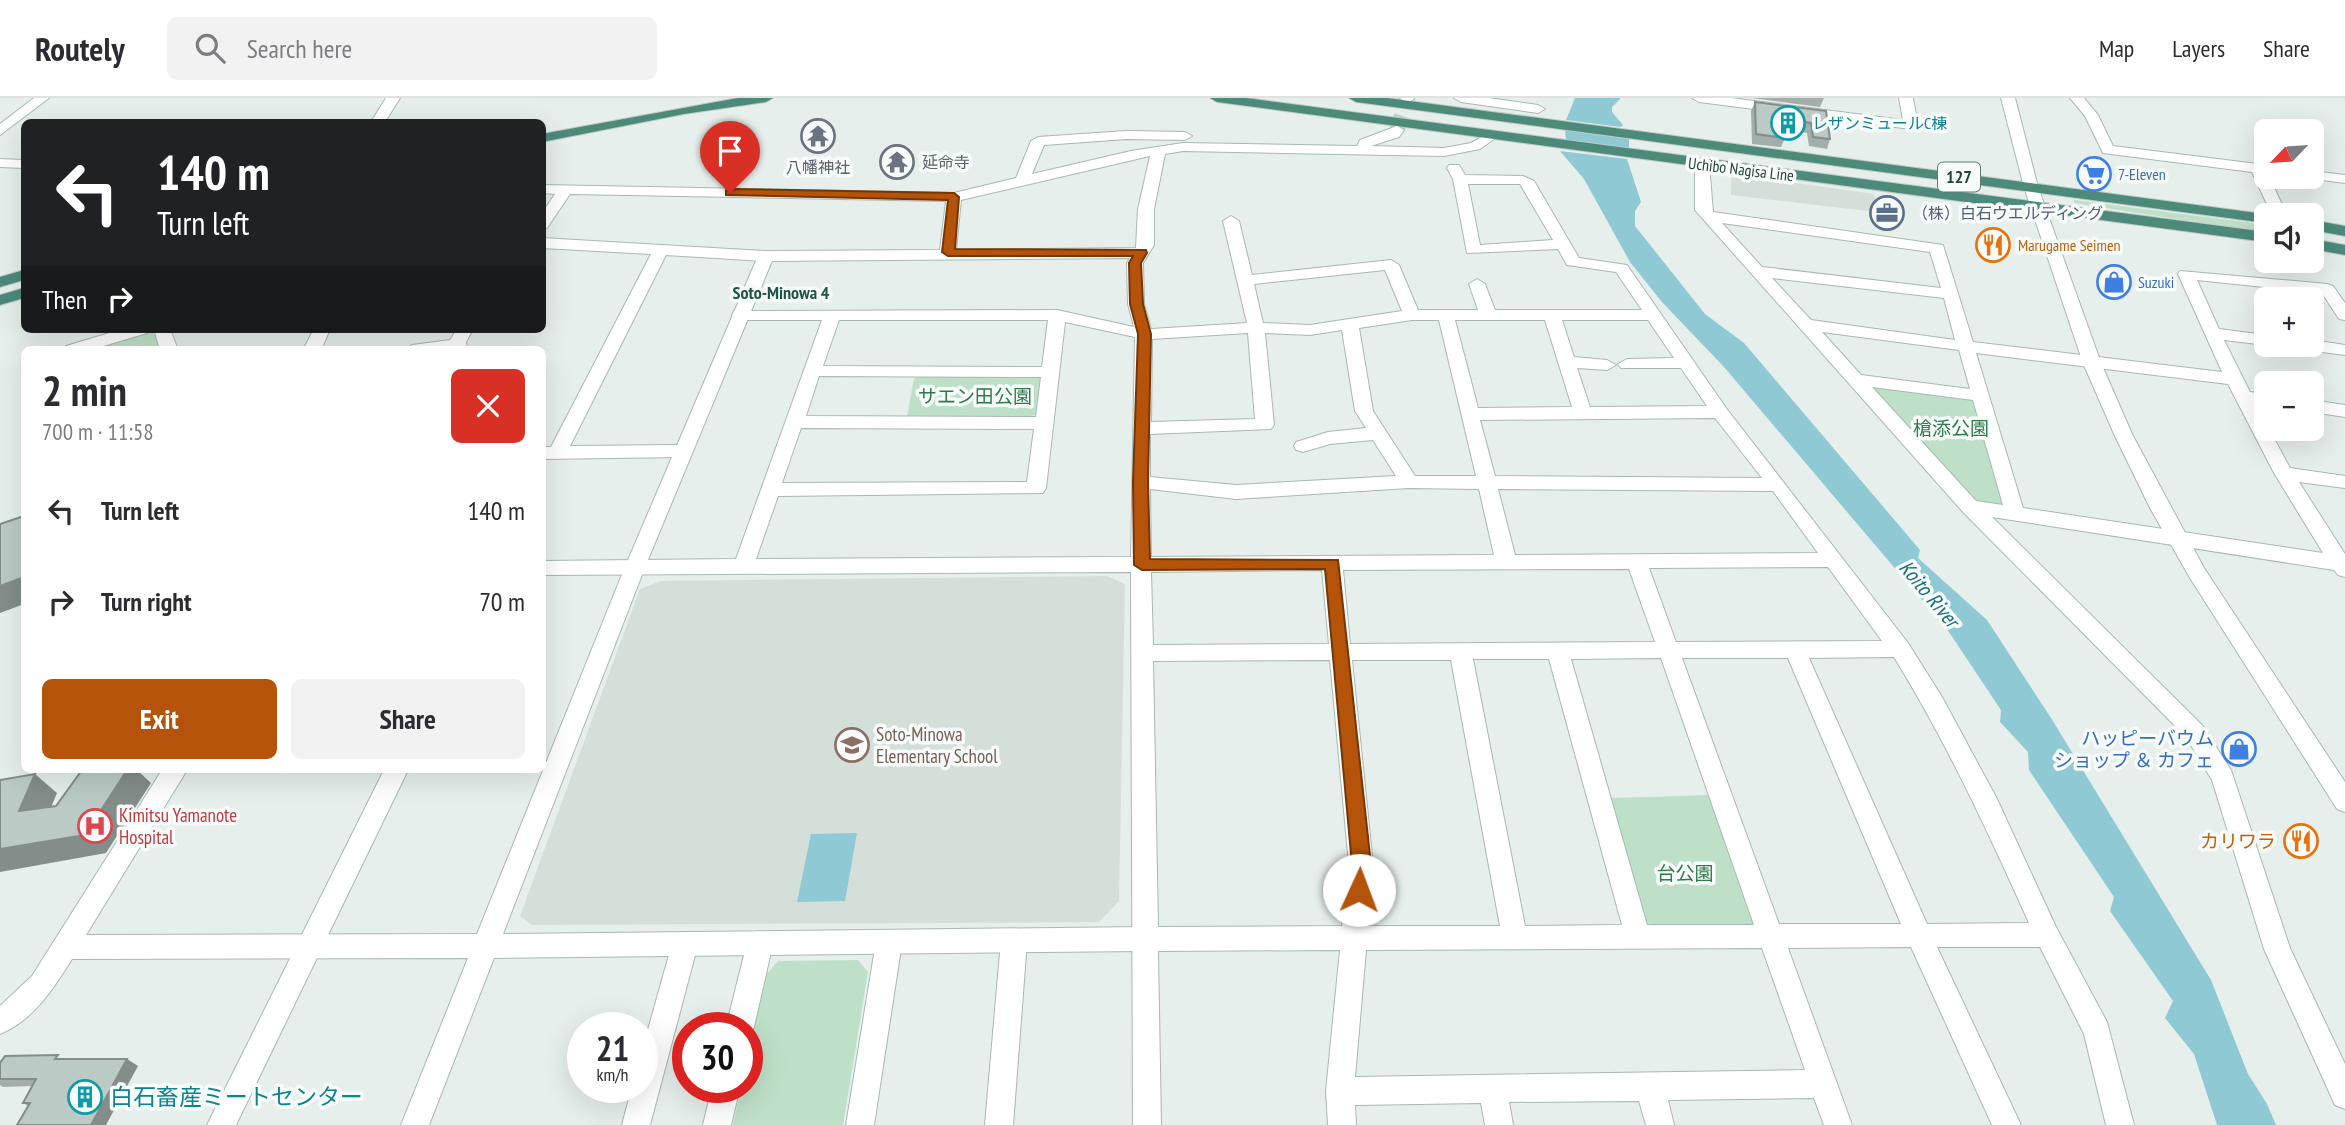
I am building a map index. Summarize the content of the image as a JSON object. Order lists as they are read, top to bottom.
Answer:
{
  "streets": {
    "highway": ["Uchibo Nagisa Line", "127"]
  },
  "districts": ["Soto-Minowa 4"],
  "water": ["Koito River"],
  "parks": ["サエン田公園", "槍添公園", "台公園"],
  "places": {
    "building": ["レザンミュールC棟", "白石畜産ミートセンター"],
    "temple": ["八幡神社", "延命寺"],
    "supermarket": ["7-Eleven"],
    "office": ["（株）白石ウエルディング"],
    "restaurant": ["Marugame Seimen", "カリワラ"],
    "shop": ["Suzuki", "ハッピーバウム ショップ ＆ カフェ"],
    "school or university": ["Soto-Minowa Elementary School"],
    "hospital": ["Kimitsu Yamanote Hospital"]
  },
  "north": "bottom left",
  "page": {
    "header": "Routely",
    "search": "Search here",
    "nav": ["Map", "Layers", "Share"],
    "map_buttons": ["+", "−"],
    "turn": ["140 m", "Turn left"],
    "then": "Then",
    "heading": ["2 min", "700 m · 11:58"],
    "list": [
      {
        "name": "Turn left",
        "value": "140 m"
      },
      {
        "name": "Turn right",
        "value": "70 m"
      }
    ],
    "buttons": ["Exit", "Share"],
    "speed": "21 km/h",
    "limit": "30"
  }
}
